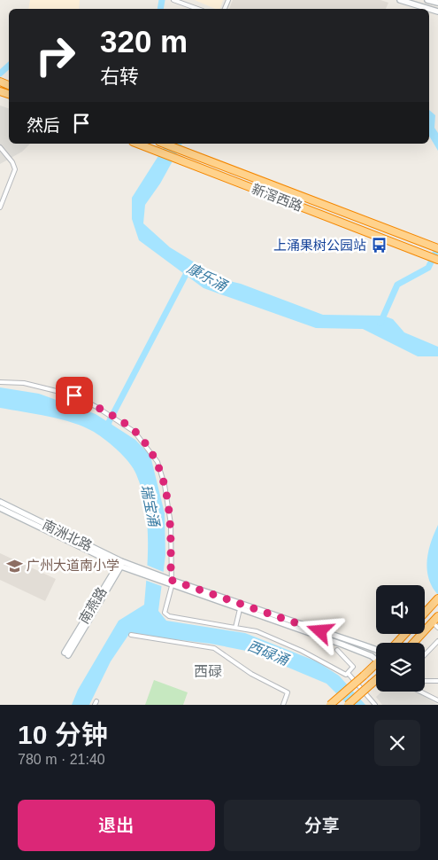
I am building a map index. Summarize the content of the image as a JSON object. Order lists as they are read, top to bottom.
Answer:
{
  "streets": {
    "highway": ["新滘西路"],
    "main road": ["南洲北路", "南燕路"]
  },
  "crossings": [
    ["南洲北路", "南燕路"]
  ],
  "districts": ["西碌"],
  "water": ["康乐涌", "瑞宝涌", "西碌涌"],
  "places": {
    "bus stop": ["上涌果树公园站"],
    "school or university": ["广州大道南小学"]
  },
  "page": {
    "turn": ["320 m", "右转"],
    "then": "然后",
    "heading": ["10 分钟", "780 m · 21:40"],
    "buttons": ["退出", "分享"]
  }
}
